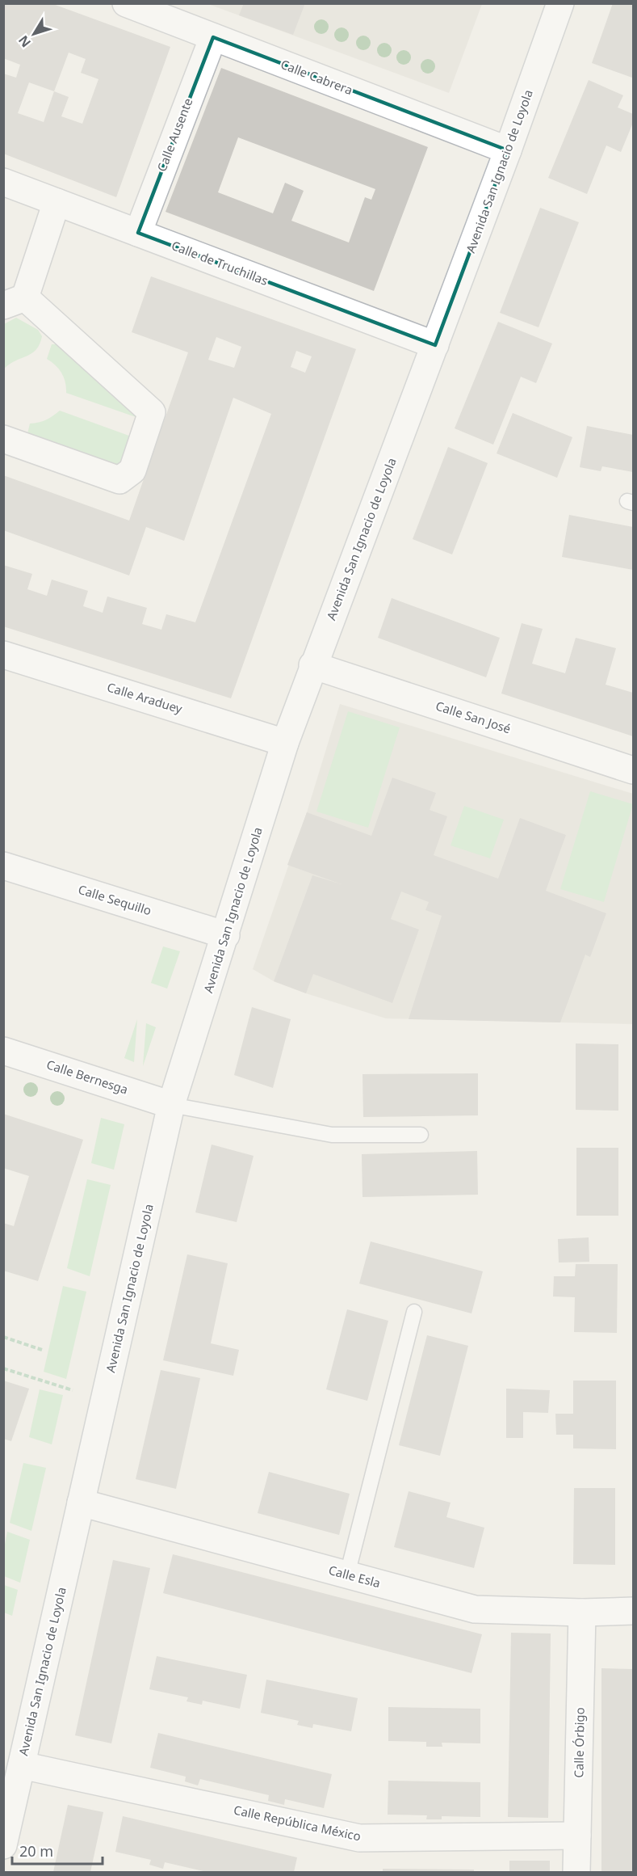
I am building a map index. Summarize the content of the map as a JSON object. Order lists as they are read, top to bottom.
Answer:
{
  "streets": {
    "street": [
      "Calle Cabrera",
      "Calle Ausente",
      "Avenida San Ignacio de Loyola",
      "Calle de Truchillas",
      "Calle Araduey",
      "Calle San José",
      "Calle Sequillo",
      "Calle Bernesga",
      "Calle Esla",
      "Calle Órbigo",
      "Calle República México"
    ]
  },
  "crossings": [
    ["Calle Cabrera", "Calle Ausente"],
    ["Calle Cabrera", "Avenida San Ignacio de Loyola"],
    ["Calle Ausente", "Calle de Truchillas"],
    ["Avenida San Ignacio de Loyola", "Calle de Truchillas"],
    ["Avenida San Ignacio de Loyola", "Calle Araduey"],
    ["Avenida San Ignacio de Loyola", "Calle San José"],
    ["Avenida San Ignacio de Loyola", "Calle Sequillo"],
    ["Avenida San Ignacio de Loyola", "Calle Bernesga"],
    ["Avenida San Ignacio de Loyola", "Calle Esla"],
    ["Avenida San Ignacio de Loyola", "Calle República México"],
    ["Calle Esla", "Calle Órbigo"],
    ["Calle Órbigo", "Calle República México"]
  ],
  "scale_bar": "20 m",
  "north": "bottom left"
}
